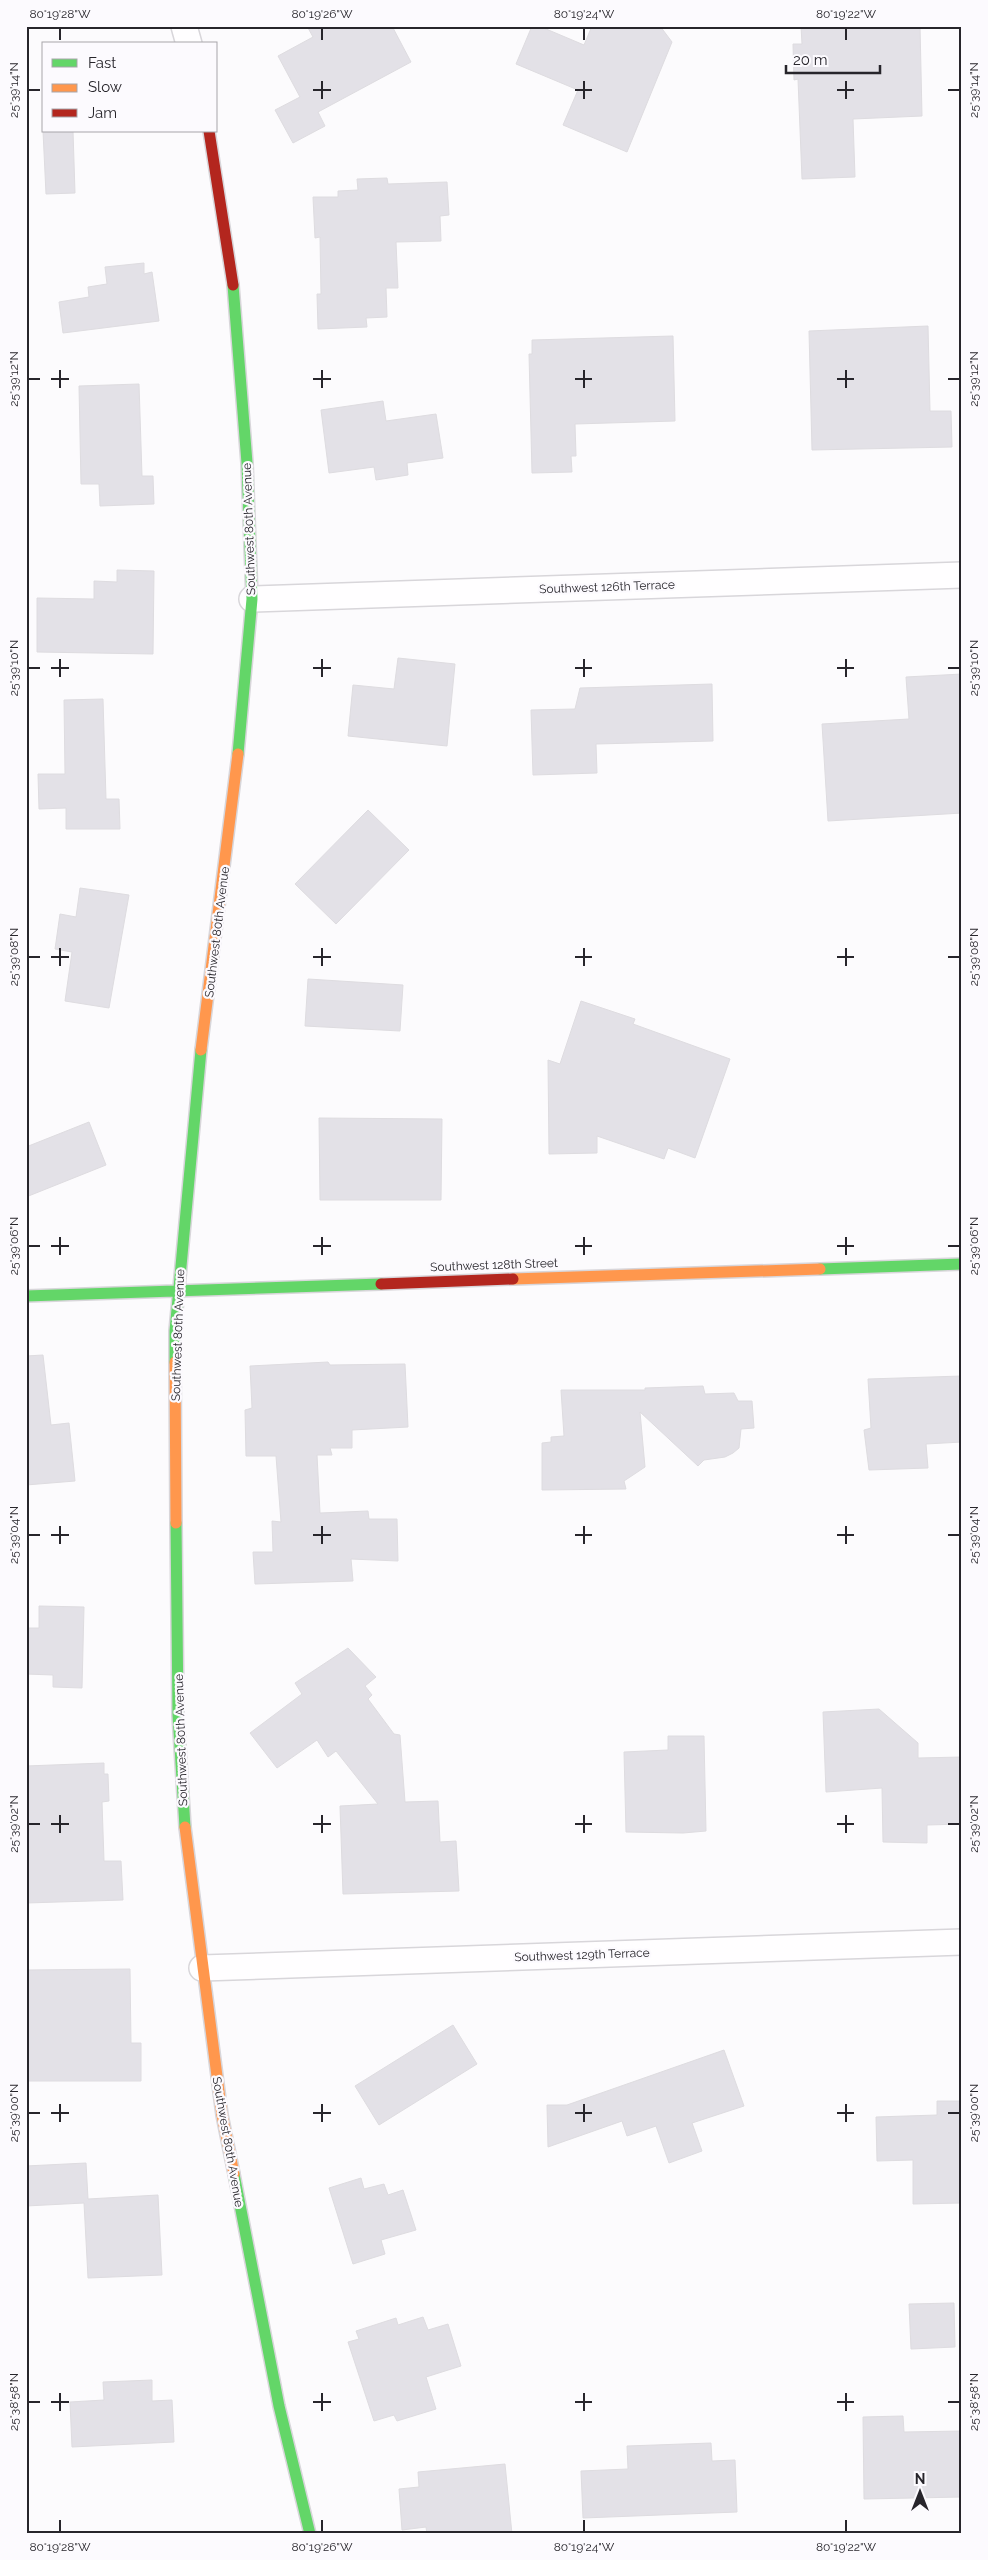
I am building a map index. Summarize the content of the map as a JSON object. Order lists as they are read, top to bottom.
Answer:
{
  "streets": {
    "street": [
      "Southwest 80th Avenue",
      "Southwest 126th Terrace",
      "Southwest 128th Street",
      "Southwest 129th Terrace"
    ]
  },
  "crossings": [
    ["Southwest 80th Avenue", "Southwest 126th Terrace"],
    ["Southwest 80th Avenue", "Southwest 128th Street"],
    ["Southwest 80th Avenue", "Southwest 129th Terrace"]
  ],
  "legend": ["Fast", "Slow", "Jam"],
  "scale_bar": "20 m",
  "north": "top",
  "coordinates": [
    "80°19'28\"W",
    "80°19'26\"W",
    "80°19'24\"W",
    "80°19'22\"W",
    "25°39'14\"N",
    "25°39'12\"N",
    "25°39'10\"N",
    "25°39'08\"N",
    "25°39'06\"N",
    "25°39'04\"N",
    "25°39'02\"N",
    "25°39'00\"N",
    "25°38'58\"N"
  ]
}
